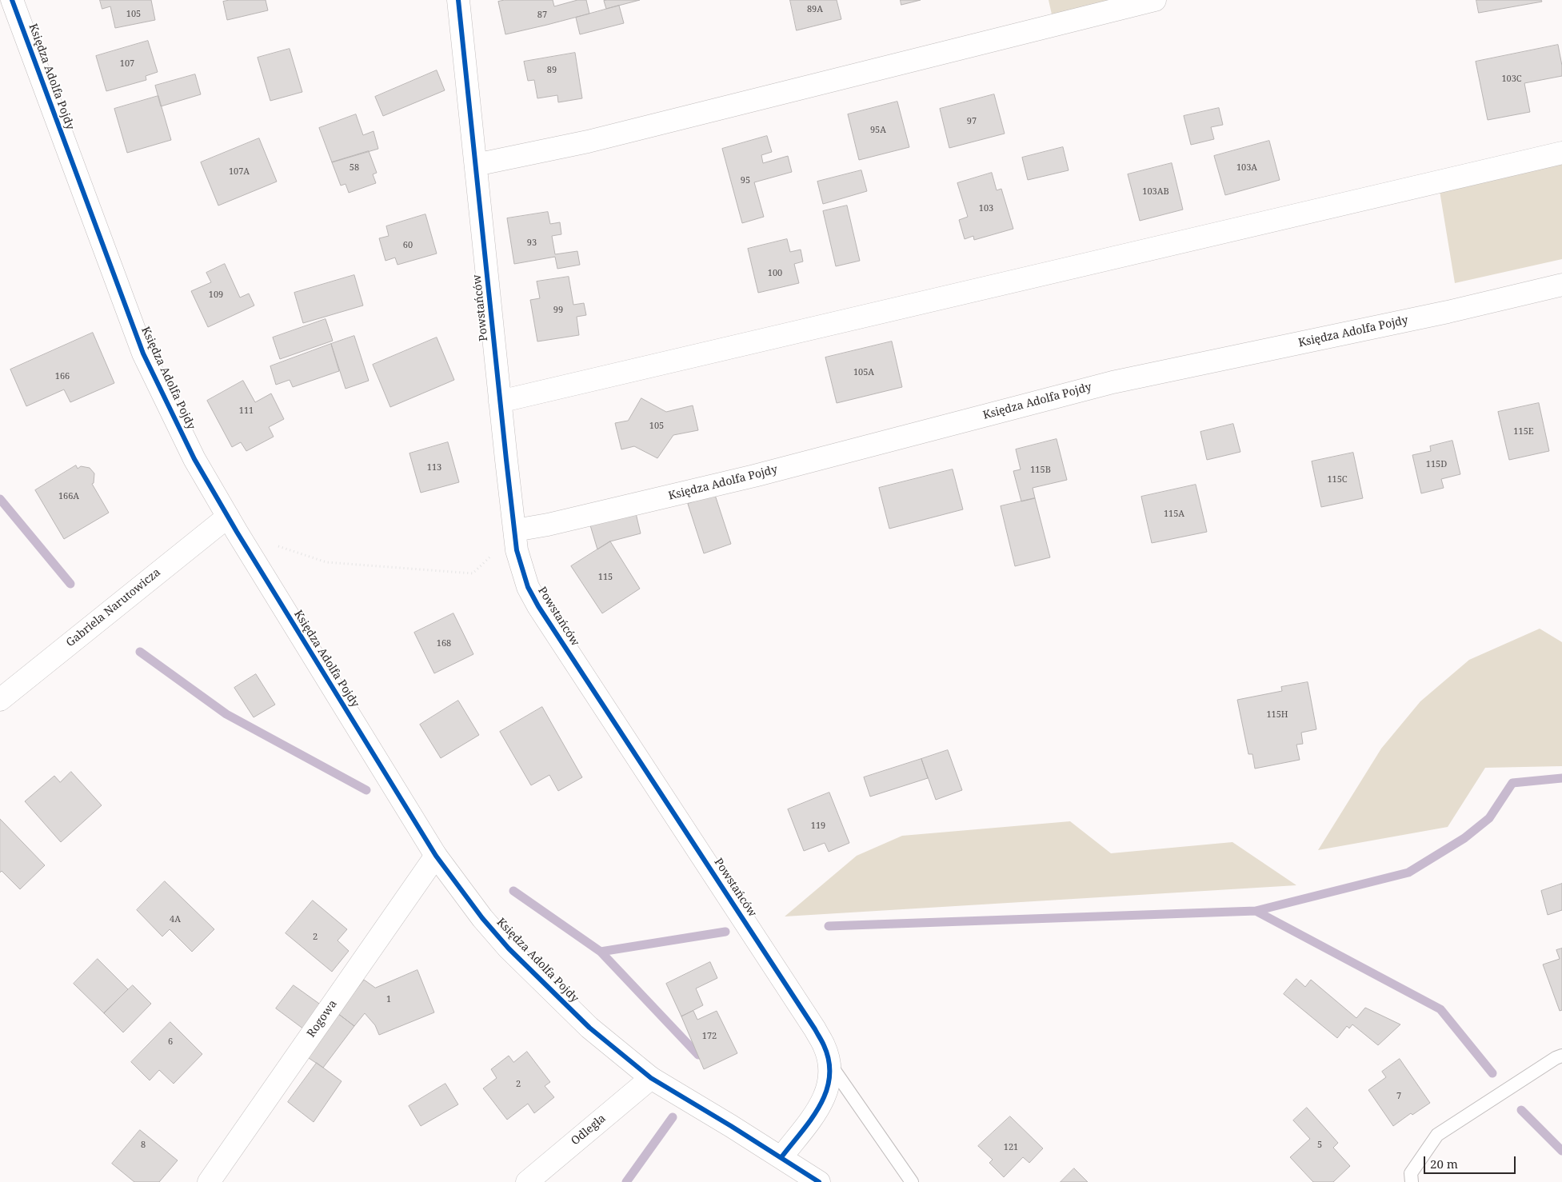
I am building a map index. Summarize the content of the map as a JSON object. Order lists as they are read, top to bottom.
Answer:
{
  "streets": {
    "street": [
      "Księdza Adolfa Pojdy",
      "Powstańców",
      "Gabriela Narutowicza",
      "Rogowa",
      "Odległa"
    ]
  },
  "crossings": [
    ["Księdza Adolfa Pojdy", "Powstańców"],
    ["Księdza Adolfa Pojdy", "Gabriela Narutowicza"],
    ["Księdza Adolfa Pojdy", "Rogowa"],
    ["Księdza Adolfa Pojdy", "Odległa"]
  ],
  "house_numbers": [
    "89A",
    "105",
    "87",
    "107",
    "89",
    "103C",
    "97",
    "95A",
    "58",
    "103A",
    "107A",
    "95",
    "103AB",
    "103",
    "93",
    "60",
    "100",
    "109",
    "99",
    "105A",
    "166",
    "111",
    "105",
    "115E",
    "115D",
    "113",
    "115B",
    "115C",
    "166A",
    "115A",
    "115",
    "168",
    "115H",
    "119",
    "4A",
    "2",
    "1",
    "172",
    "6",
    "2",
    "7",
    "8",
    "5",
    "121"
  ],
  "scale_bar": "20 m"
}
